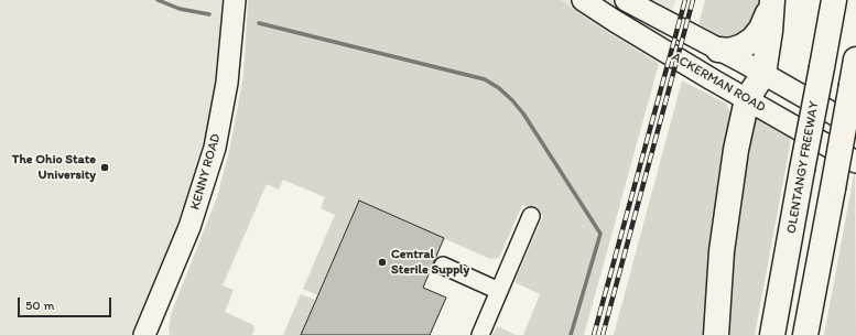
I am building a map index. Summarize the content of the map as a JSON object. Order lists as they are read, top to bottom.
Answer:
{
  "streets": {
    "highway": ["OLENTANGY FREEWAY"],
    "main road": ["ACKERMAN ROAD", "KENNY ROAD"]
  },
  "places": ["The Ohio State University", "Central Sterile Supply"],
  "scale_bar": "50 m"
}
